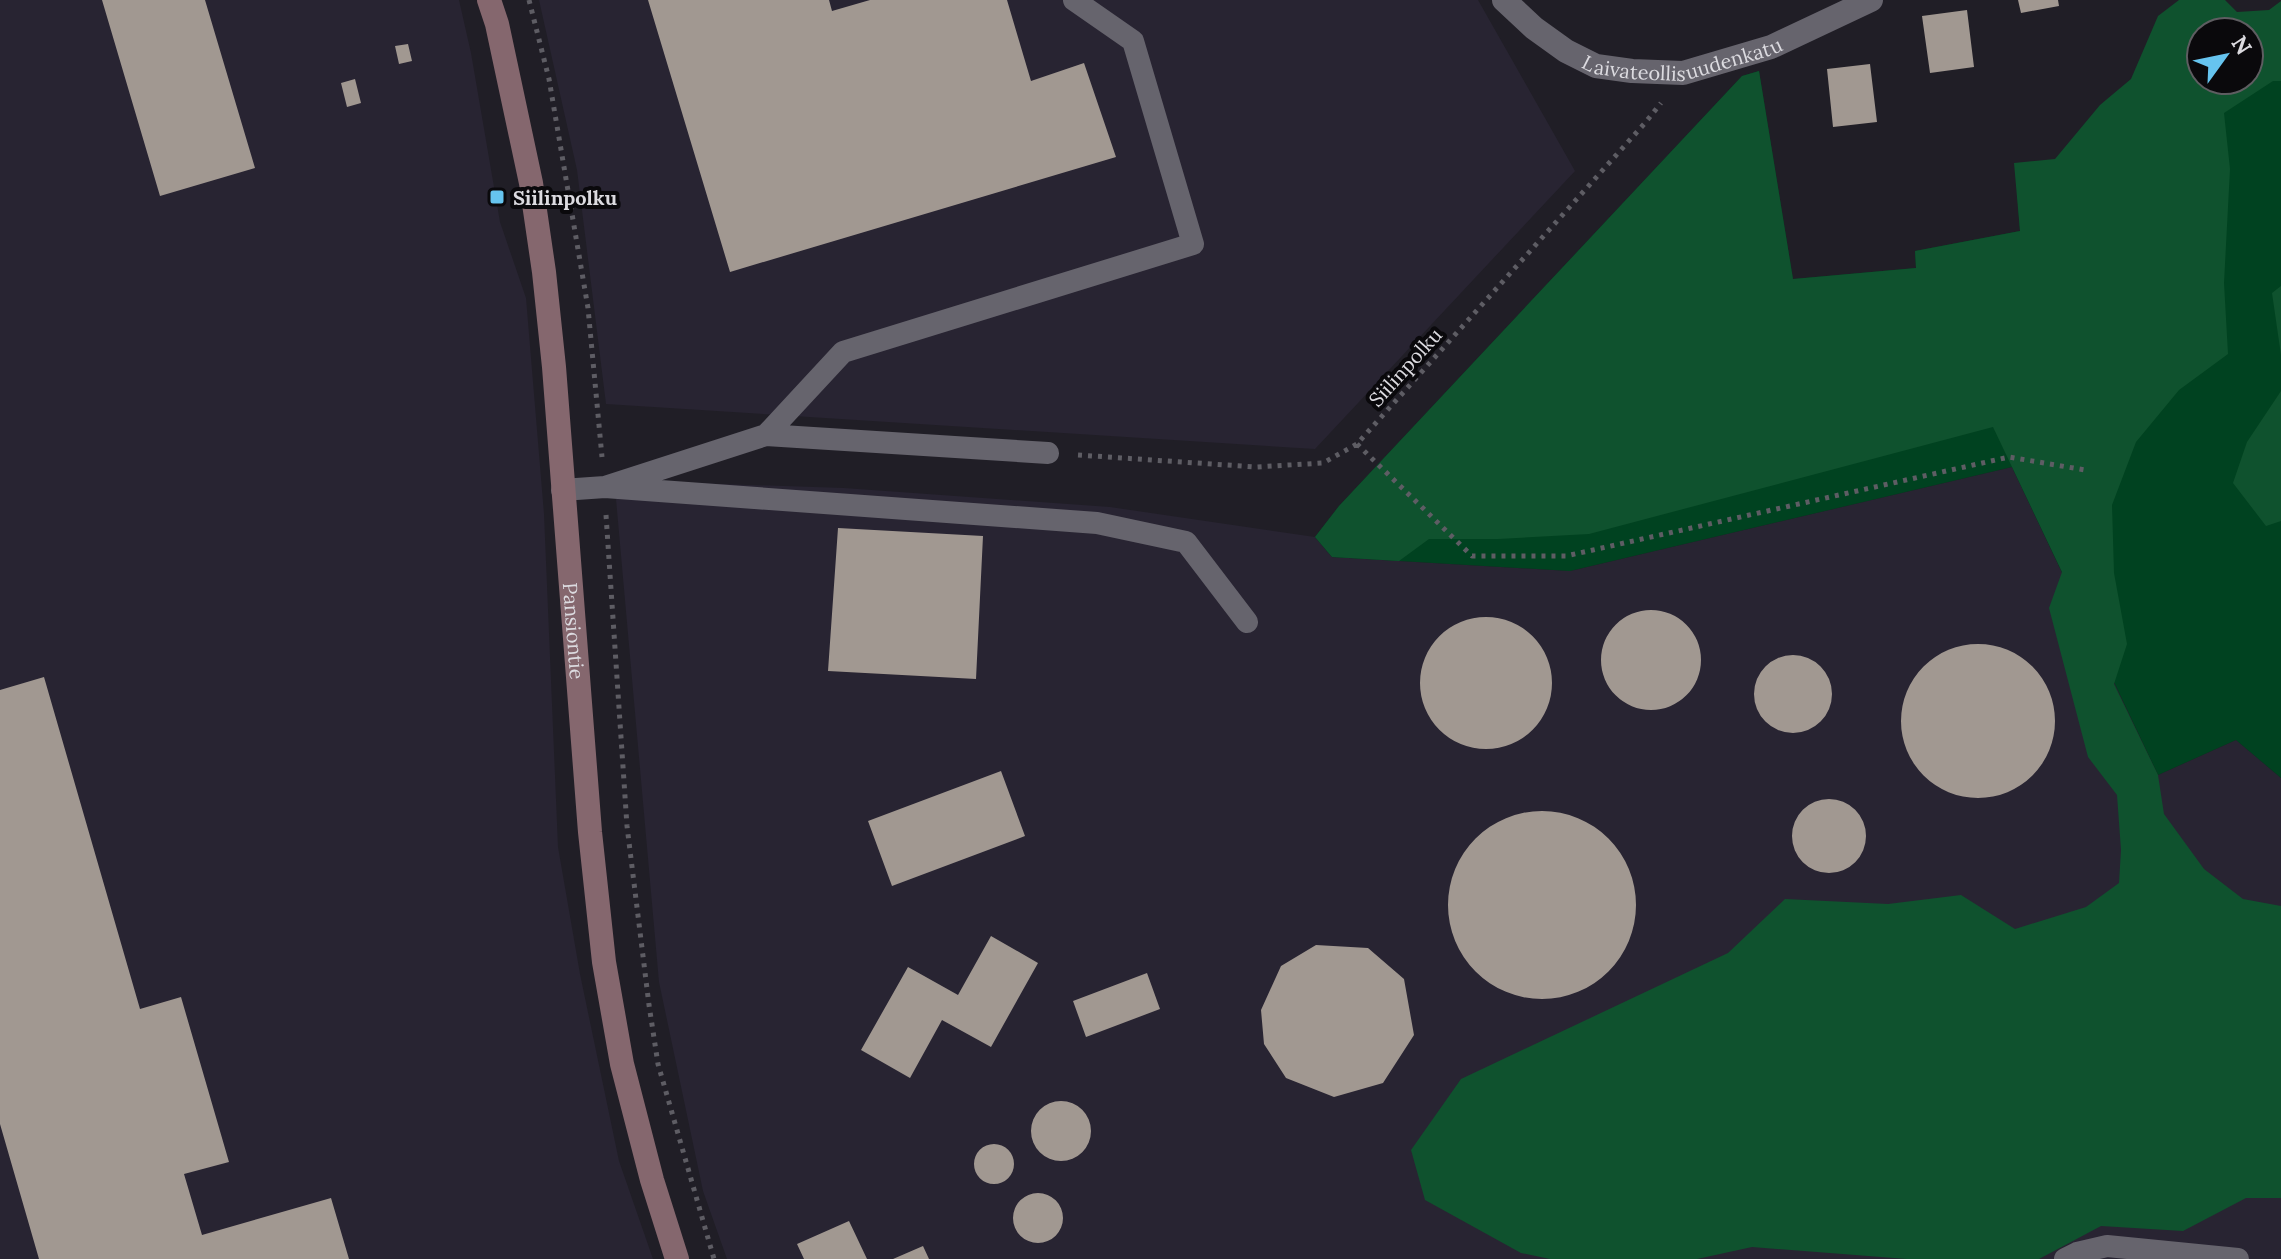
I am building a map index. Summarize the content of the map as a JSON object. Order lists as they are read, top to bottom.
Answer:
{
  "streets": {
    "street": ["Laivateollisuudenkatu", "Pansiontie"],
    "path": ["Siilinpolku"]
  },
  "crossings": [
    ["Laivateollisuudenkatu", "Siilinpolku"]
  ],
  "places": {
    "transit": ["Siilinpolku"]
  },
  "north": "top right"
}
